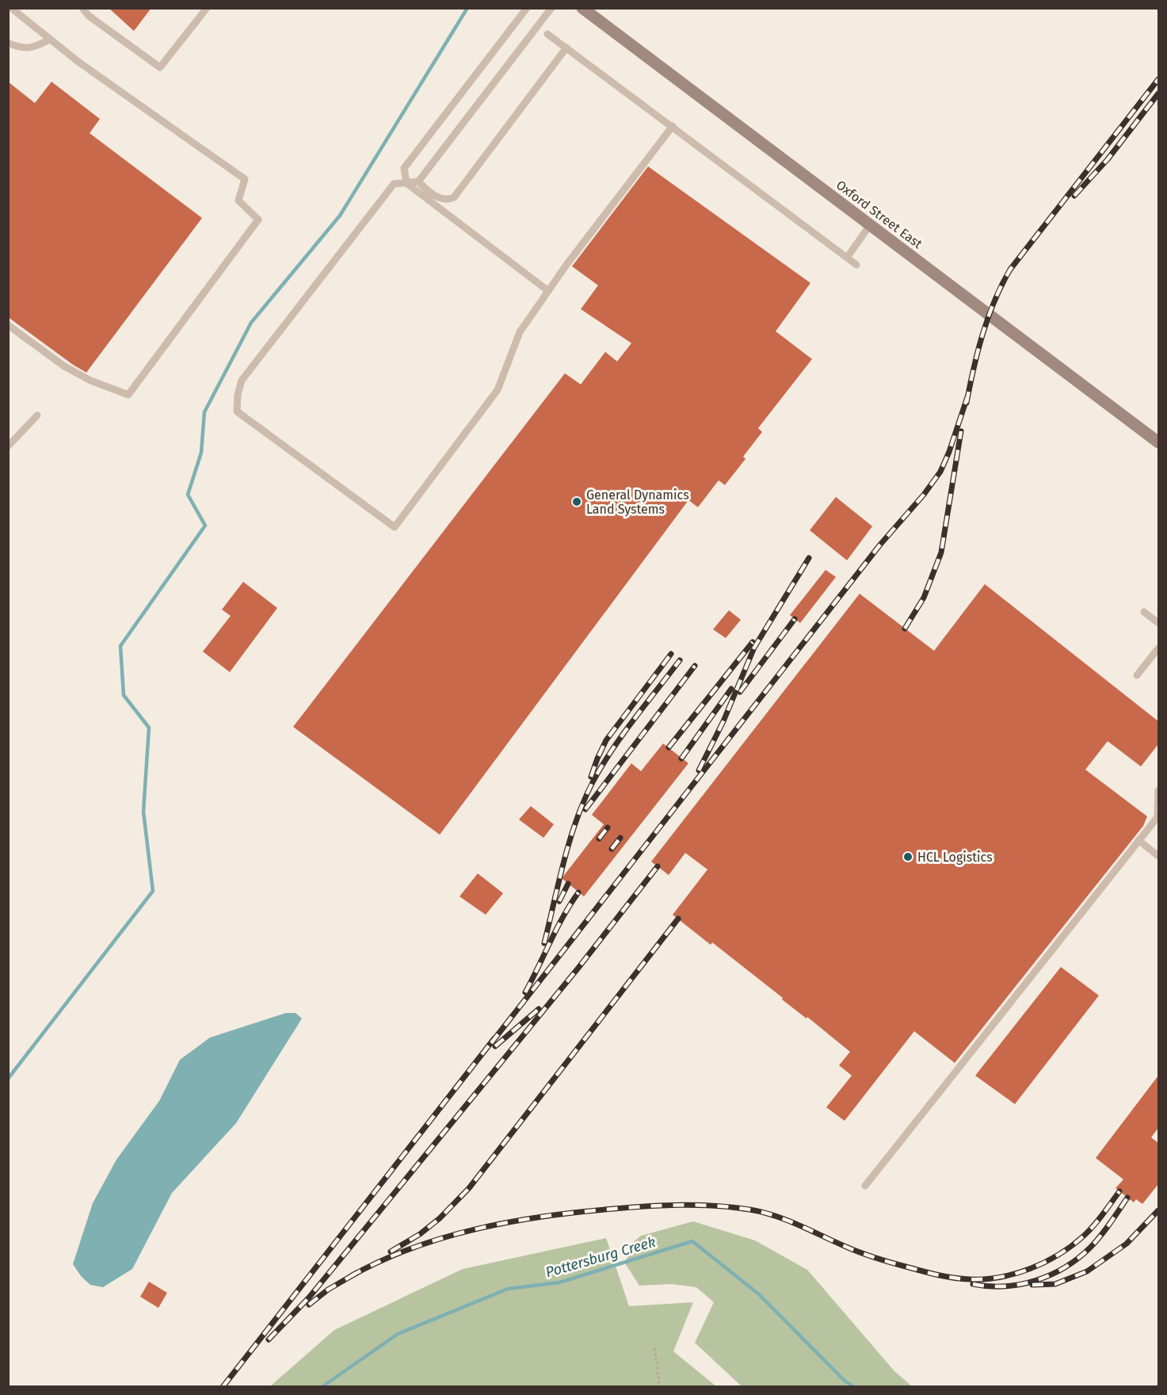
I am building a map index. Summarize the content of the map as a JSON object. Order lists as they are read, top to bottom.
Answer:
{
  "streets": {
    "main road": ["Oxford Street East"]
  },
  "water": ["Pottersburg Creek"],
  "places": ["General Dynamics Land Systems", "HCL Logistics"]
}
